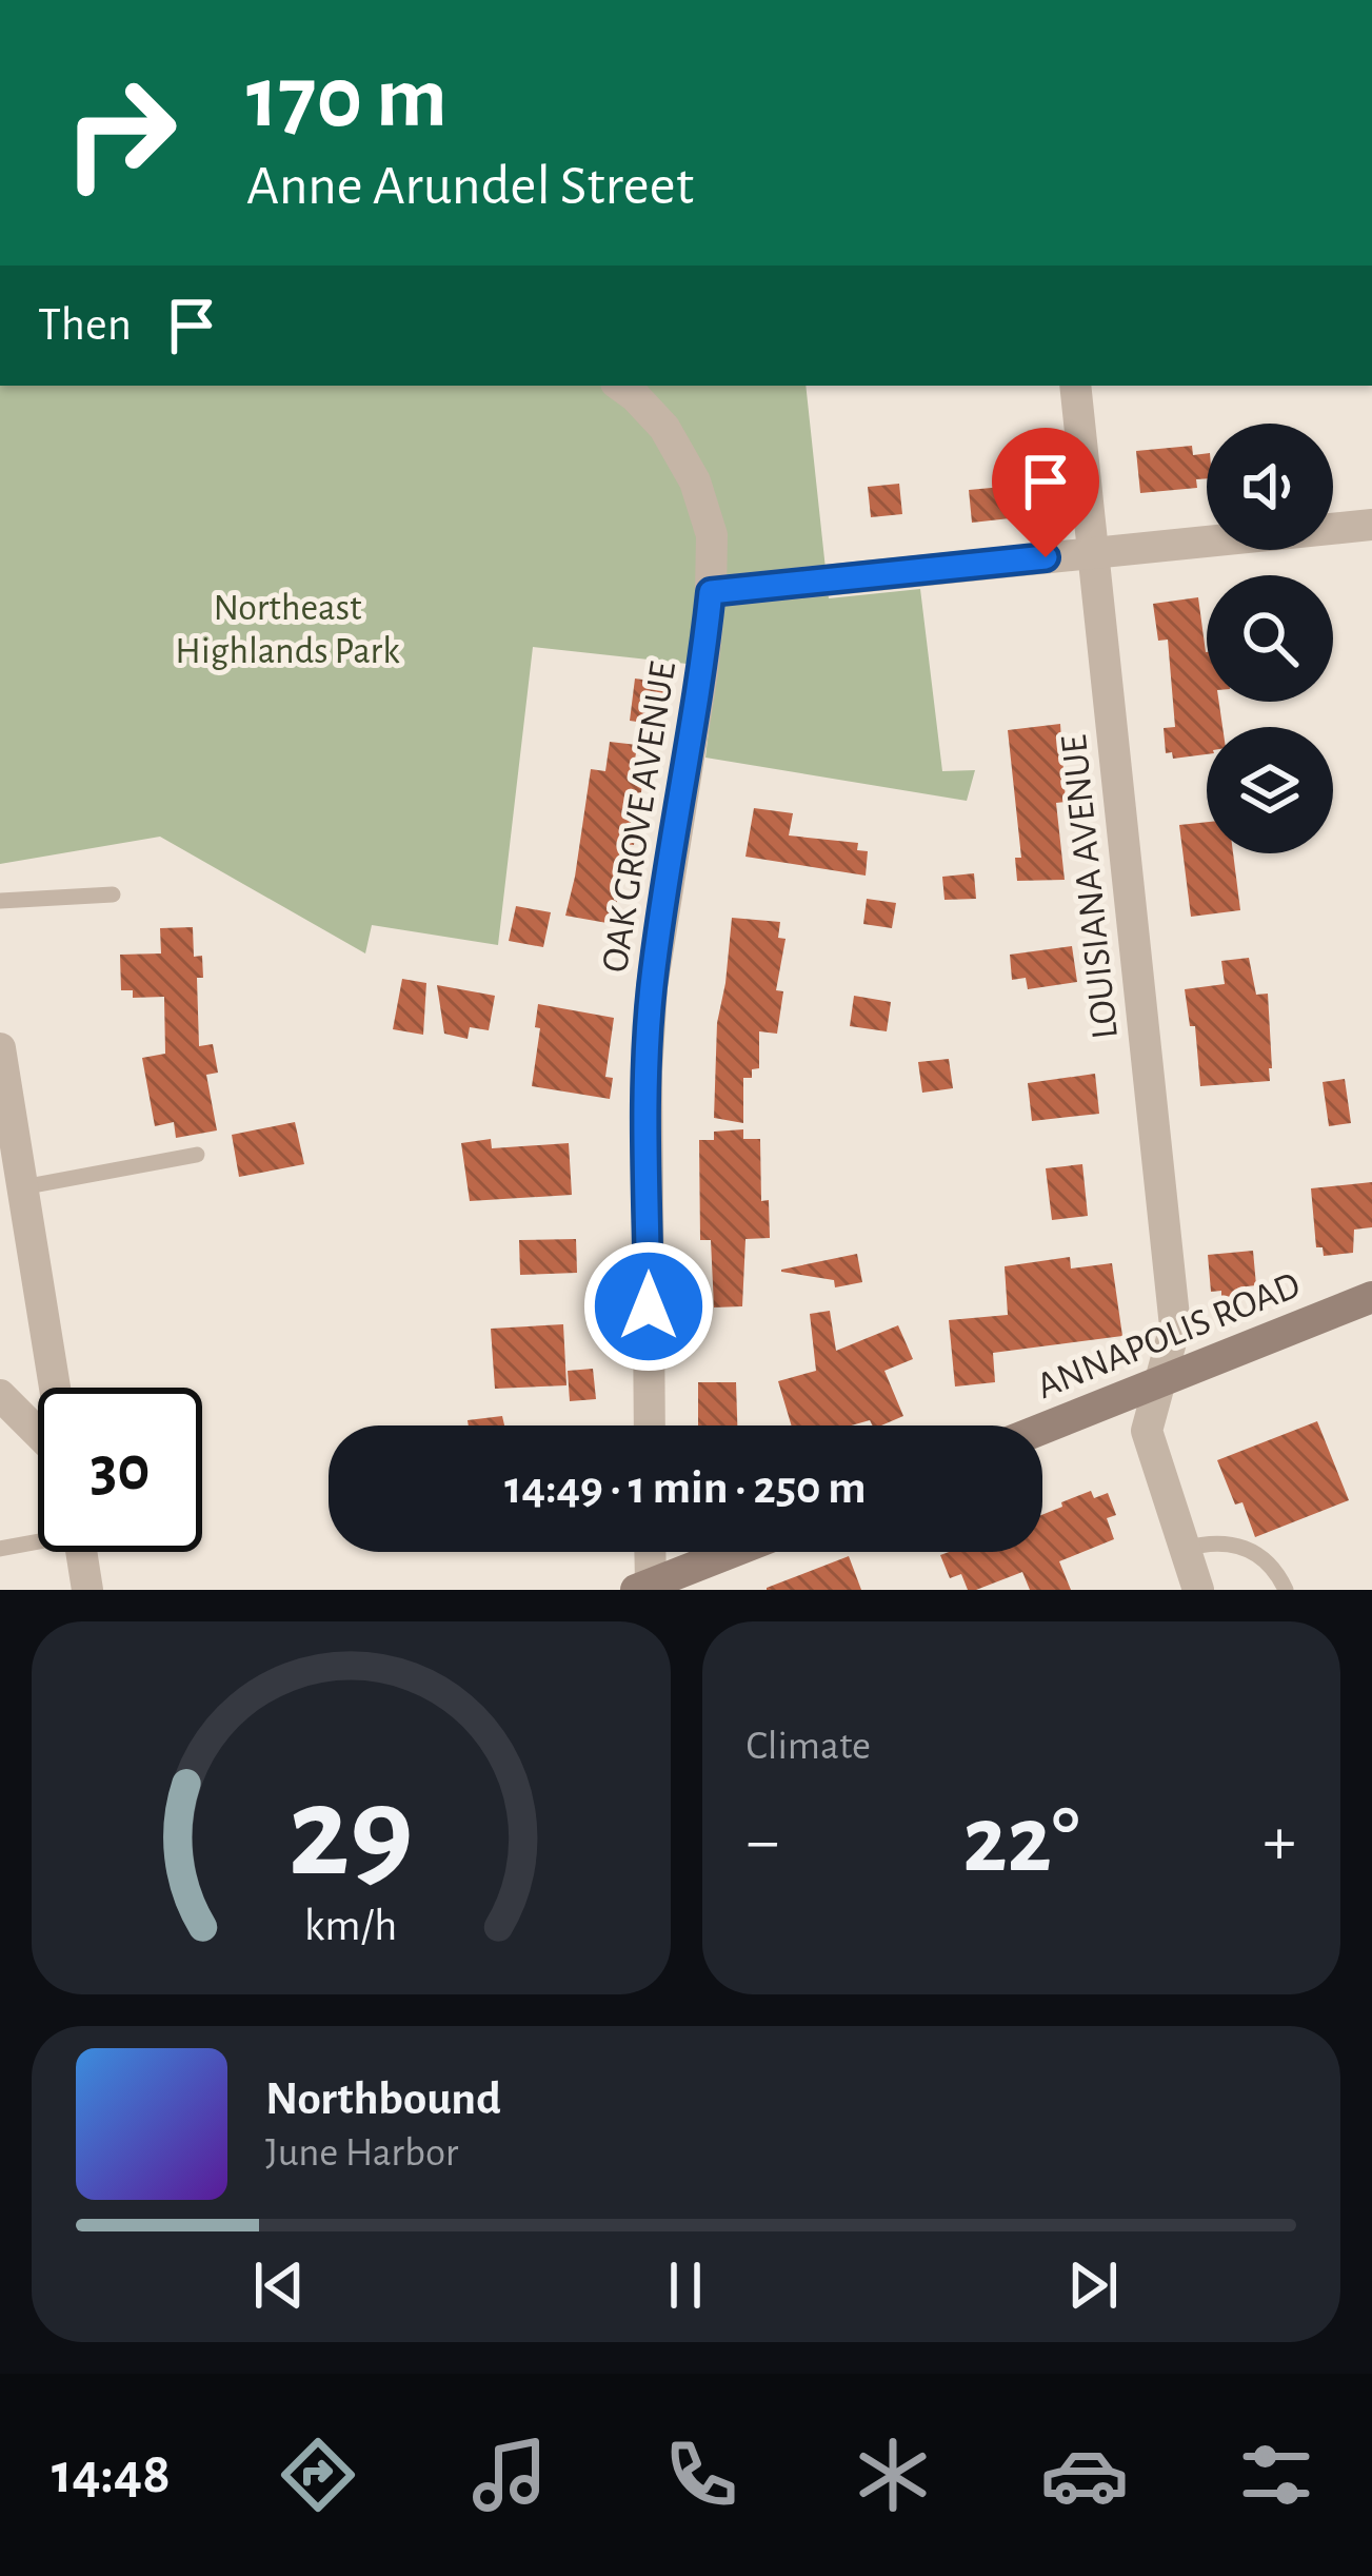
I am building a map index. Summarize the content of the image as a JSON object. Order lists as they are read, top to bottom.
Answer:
{
  "streets": {
    "main road": ["ANNAPOLIS ROAD"],
    "street": ["OAK GROVE AVENUE", "LOUISIANA AVENUE"]
  },
  "crossings": [
    ["LOUISIANA AVENUE", "ANNAPOLIS ROAD"]
  ],
  "parks": ["Northeast Highlands Park"],
  "page": {
    "turn": ["170 m", "Anne Arundel Street"],
    "then": "Then",
    "limit": "30",
    "trip": "14:49 · 1 min · 250 m",
    "tile": "Climate",
    "heat": ["−", "22°", "+"],
    "song": ["Northbound", "June Harbor"],
    "tabs": "14:48",
    "gauge": ["29", "km/h"]
  }
}
